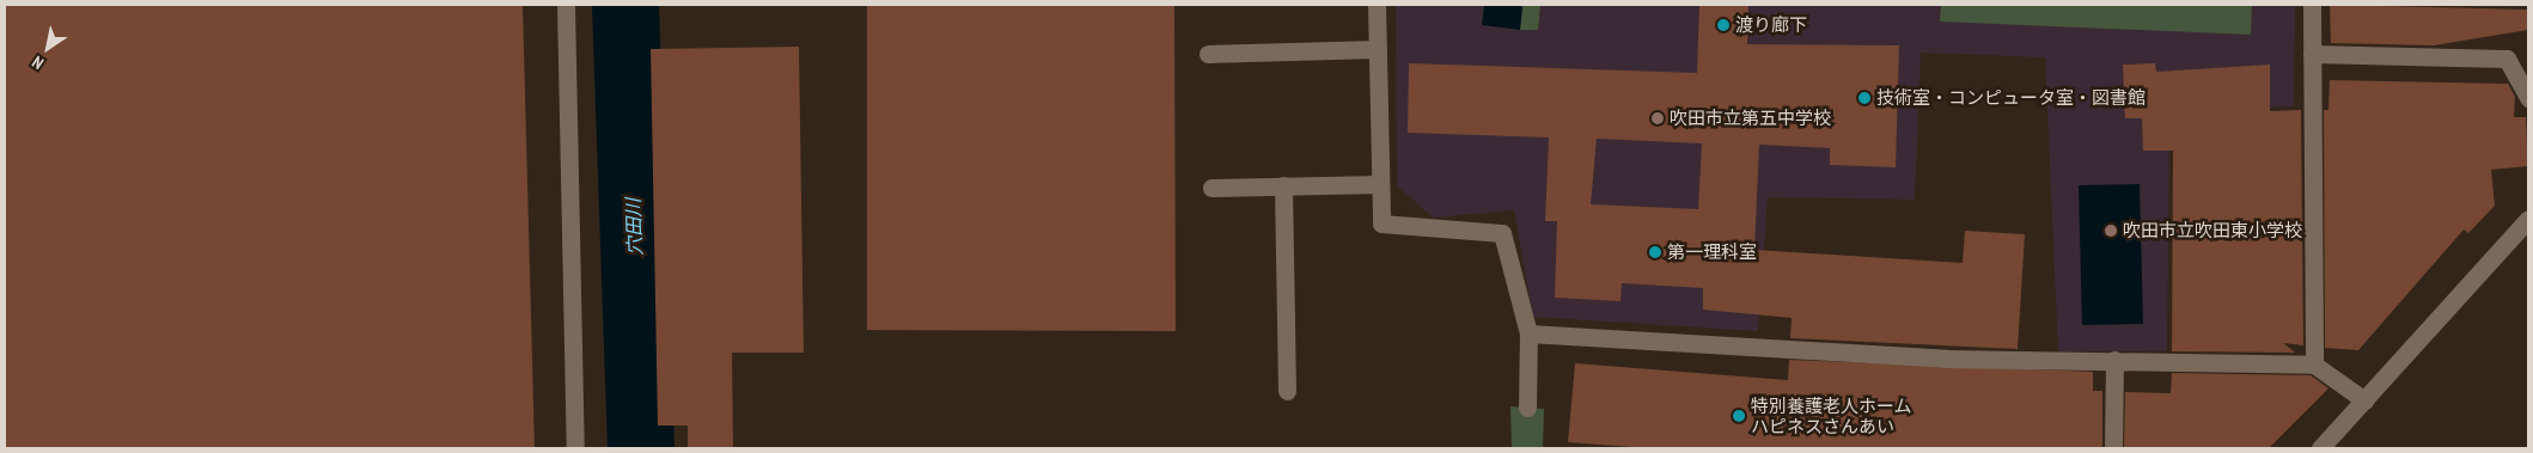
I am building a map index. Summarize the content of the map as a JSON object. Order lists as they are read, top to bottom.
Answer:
{
  "water": ["穴田川"],
  "places": [
    "渡り廊下",
    "技術室・コンピュータ室・図書館",
    "吹田市立第五中学校",
    "吹田市立吹田東小学校",
    "第一理科室",
    "特別養護老人ホーム ハピネスさんあい"
  ],
  "north": "bottom left"
}
